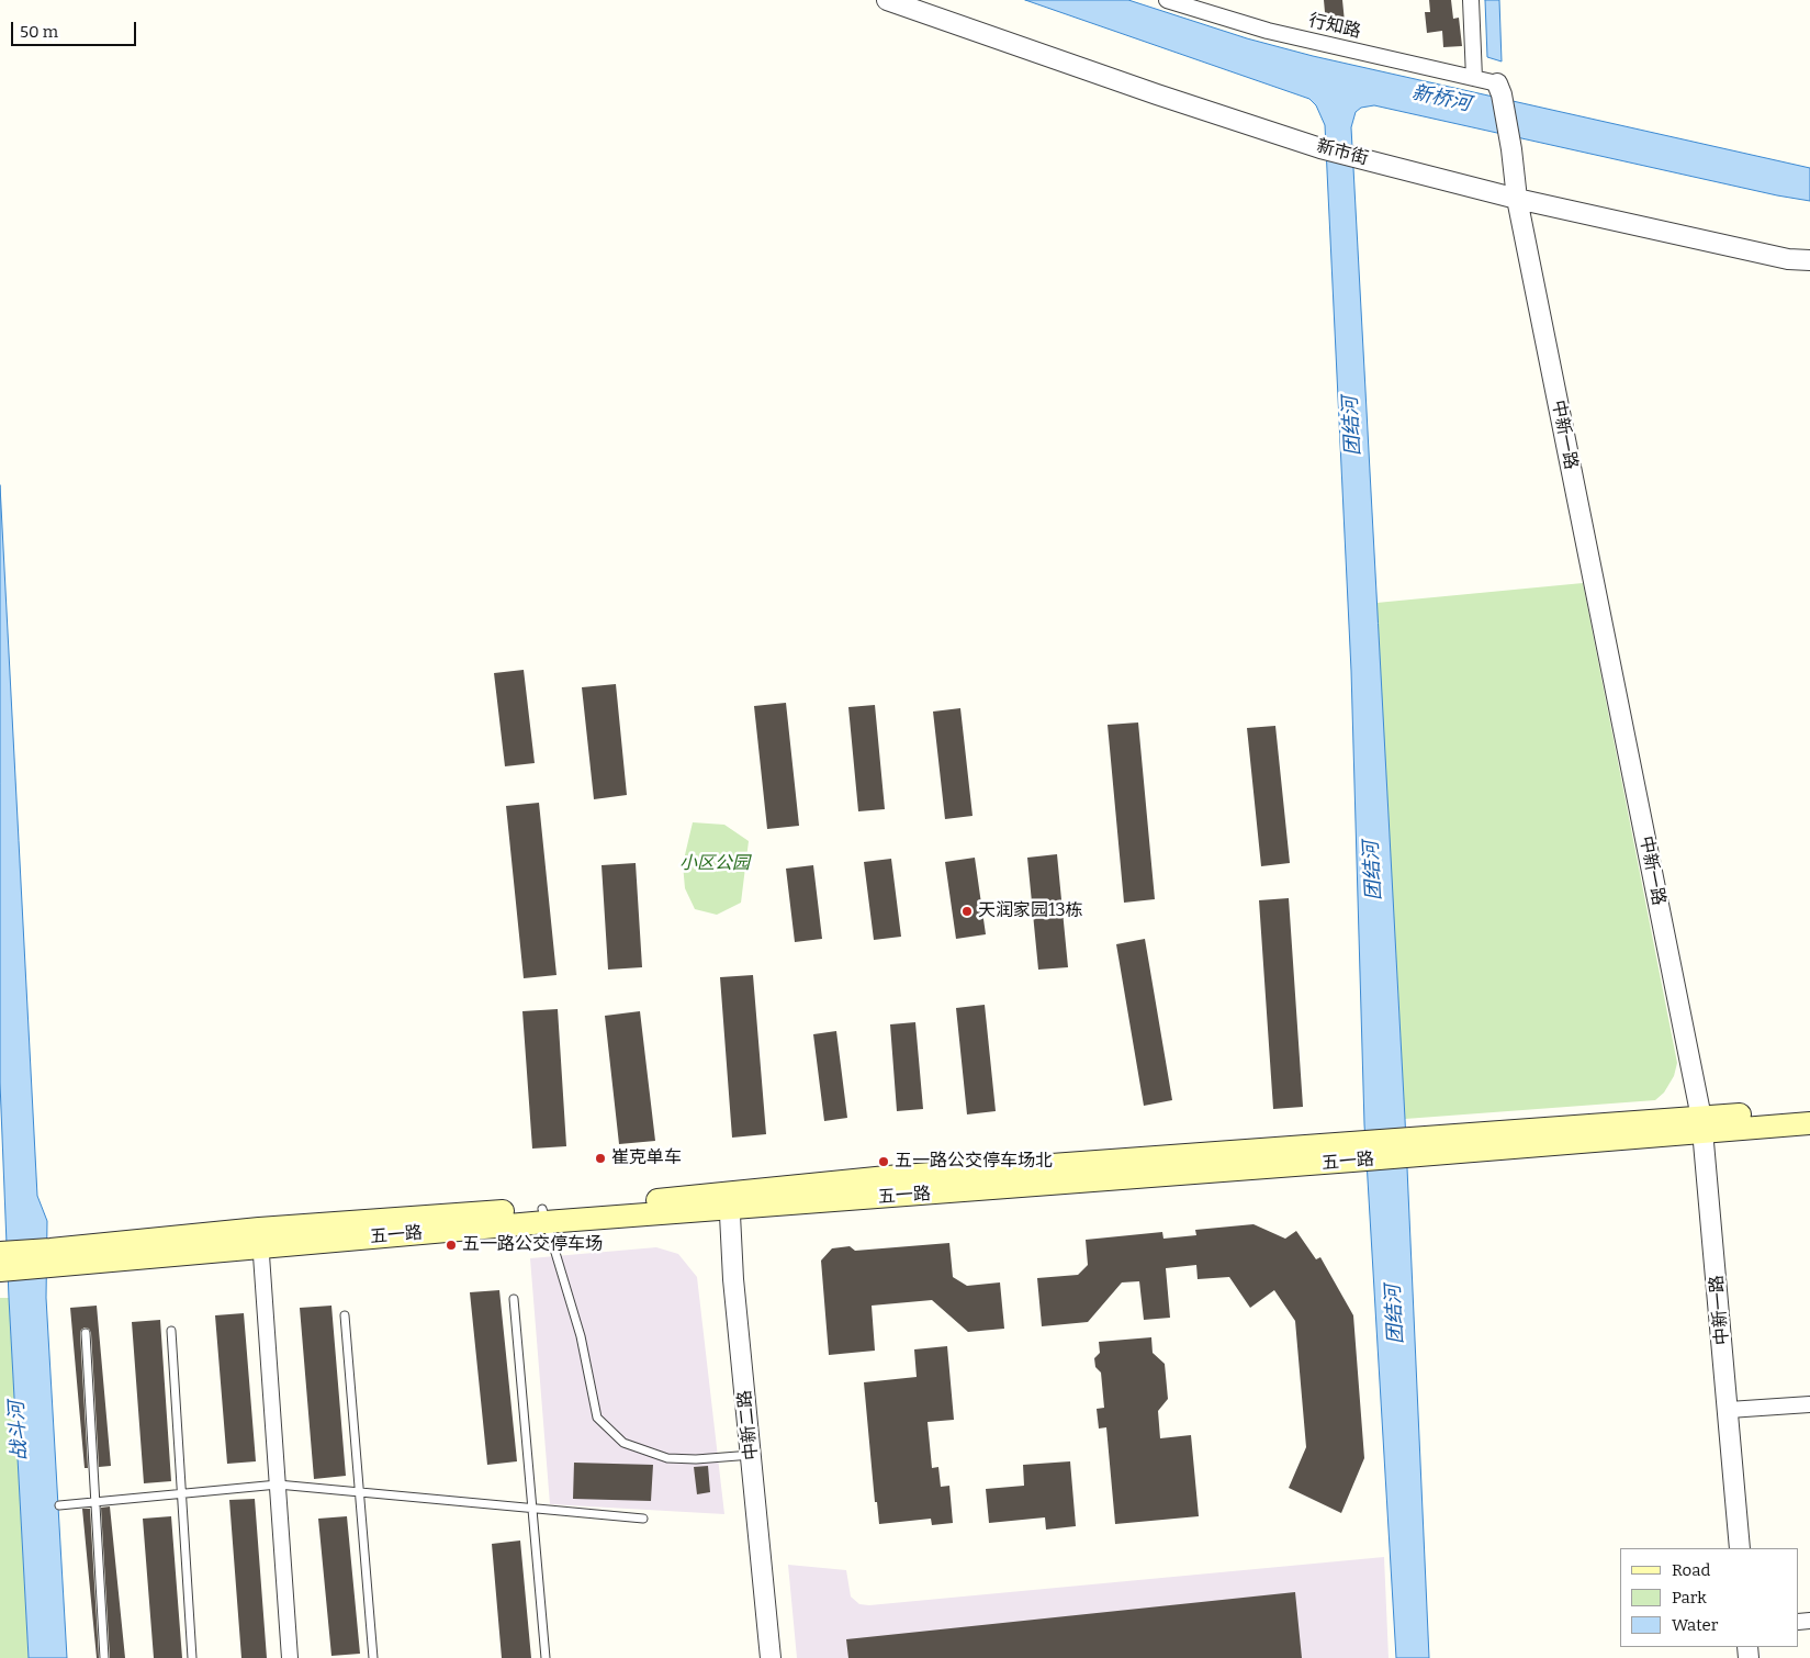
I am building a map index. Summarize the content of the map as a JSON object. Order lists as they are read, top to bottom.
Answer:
{
  "streets": {
    "main road": ["五一路"],
    "street": [
      "行知路",
      "新市街",
      "中新一路",
      "中新二路"
    ]
  },
  "crossings": [
    ["行知路", "中新一路"],
    ["新市街", "中新一路"],
    ["中新一路", "五一路"],
    ["五一路", "中新二路"]
  ],
  "water": ["新桥河", "团结河", "战斗河"],
  "parks": ["小区公园"],
  "places": [
    "天润家园13栋",
    "崔克单车",
    "五一路公交停车场北",
    "五一路公交停车场"
  ],
  "legend": ["Road", "Park", "Water"],
  "scale_bar": "50 m"
}
